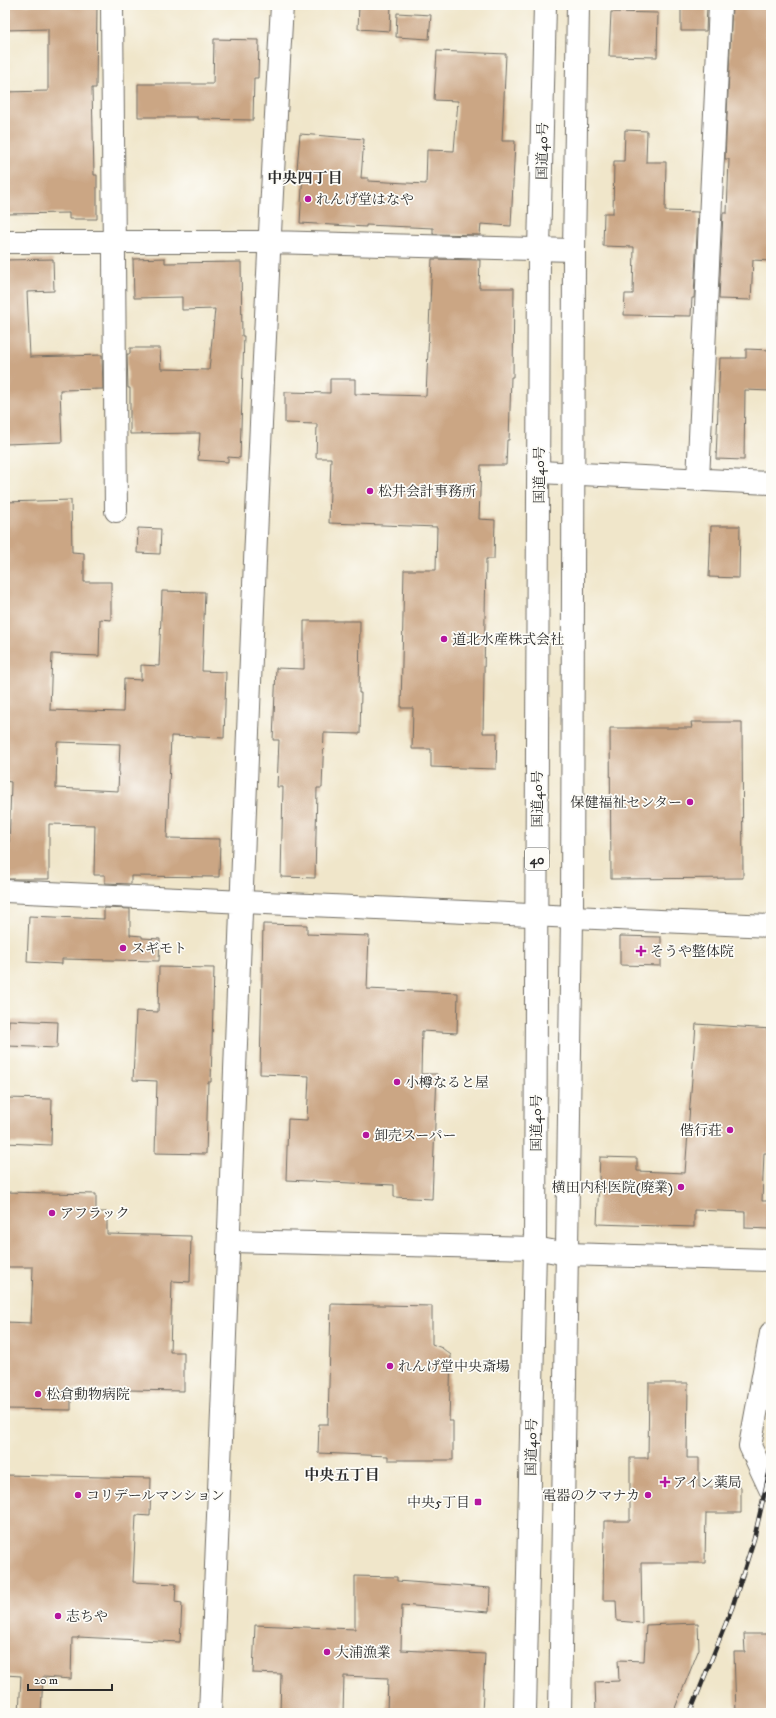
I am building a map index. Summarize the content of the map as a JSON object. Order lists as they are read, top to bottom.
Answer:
{
  "streets": {
    "main road": ["国道40号", "40"]
  },
  "districts": ["中央四丁目", "中央五丁目"],
  "places": {
    "other": [
      "れんげ堂はなや",
      "松井会計事務所",
      "道北水産株式会社",
      "保健福祉センター",
      "スギモト",
      "小樽なると屋",
      "偕行荘",
      "卸売スーパー",
      "横田内科医院(廃業)",
      "アフラック",
      "れんげ堂中央斎場",
      "松倉動物病院",
      "コリデールマンション",
      "電器のクマナカ",
      "志ちや",
      "大浦漁業"
    ],
    "health": ["そうや整体院", "アイン薬局"],
    "transit": ["中央5丁目"]
  },
  "scale_bar": "20 m"
}
